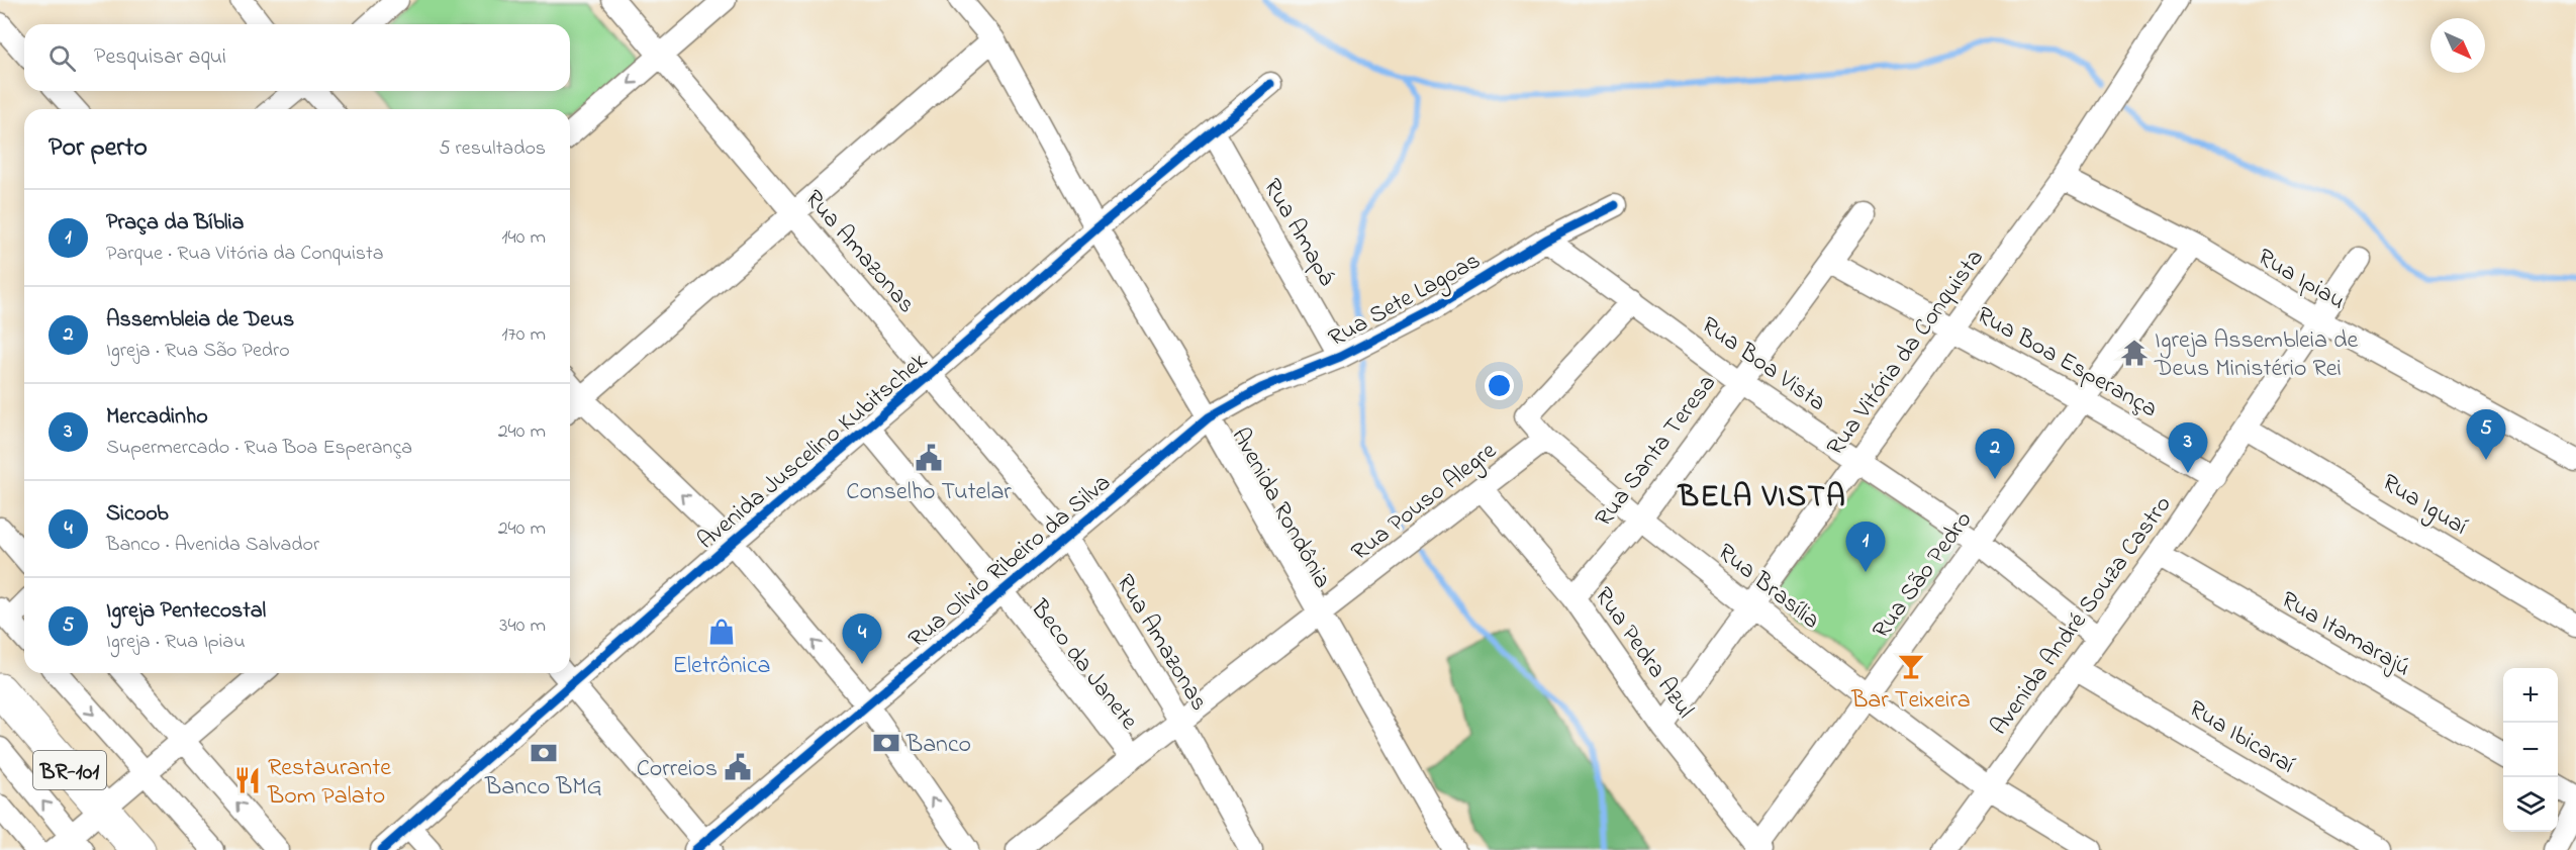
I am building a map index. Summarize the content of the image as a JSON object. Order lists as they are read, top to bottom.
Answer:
{
  "streets": {
    "highway": ["BR-101"],
    "street": [
      "Rua Amapá",
      "Rua Amazonas",
      "Rua Ipiau",
      "Rua Sete Lagoas",
      "Rua Vitória da Conquista",
      "Rua Boa Esperança",
      "Rua Boa Vista",
      "Avenida Juscelino Kubitschek",
      "Rua Santa Teresa",
      "Rua Pouso Alegre",
      "Rua Iguaí",
      "Avenida Rondônia",
      "Rua Olivio Ribeiro da Silva",
      "Rua São Pedro",
      "Rua Brasília",
      "Avenida André Souza Castro",
      "Rua Itamarajú",
      "Rua Pedra Azul",
      "Beco da Janete",
      "Rua Ibicaraí"
    ]
  },
  "crossings": [
    ["Rua Amapá", "Rua Sete Lagoas"],
    ["Rua Amapá", "Avenida Juscelino Kubitschek"],
    ["Rua Amazonas", "Avenida Juscelino Kubitschek"],
    ["Rua Amazonas", "Rua Pouso Alegre"],
    ["Rua Amazonas", "Rua Olivio Ribeiro da Silva"],
    ["Rua Ipiau", "Rua Vitória da Conquista"],
    ["Rua Ipiau", "Rua São Pedro"],
    ["Rua Ipiau", "Avenida André Souza Castro"],
    ["Rua Sete Lagoas", "Rua Boa Vista"],
    ["Rua Sete Lagoas", "Avenida Rondônia"],
    ["Rua Sete Lagoas", "Rua Olivio Ribeiro da Silva"],
    ["Rua Vitória da Conquista", "Rua Boa Esperança"],
    ["Rua Vitória da Conquista", "Rua Boa Vista"],
    ["Rua Vitória da Conquista", "Rua Brasília"],
    ["Rua Vitória da Conquista", "Rua Pedra Azul"],
    ["Rua Boa Esperança", "Rua Santa Teresa"],
    ["Rua Boa Esperança", "Rua São Pedro"],
    ["Rua Boa Esperança", "Avenida André Souza Castro"],
    ["Rua Boa Vista", "Rua Santa Teresa"],
    ["Rua Boa Vista", "Rua São Pedro"],
    ["Rua Boa Vista", "Rua Brasília"],
    ["Rua Boa Vista", "Avenida André Souza Castro"],
    ["Avenida Juscelino Kubitschek", "Avenida Rondônia"],
    ["Avenida Juscelino Kubitschek", "Beco da Janete"],
    ["Rua Santa Teresa", "Rua Brasília"],
    ["Rua Santa Teresa", "Rua Pedra Azul"],
    ["Rua Pouso Alegre", "Avenida Rondônia"],
    ["Rua Pouso Alegre", "Rua Brasília"],
    ["Rua Pouso Alegre", "Rua Pedra Azul"],
    ["Rua Pouso Alegre", "Beco da Janete"],
    ["Rua Iguaí", "Avenida André Souza Castro"],
    ["Avenida Rondônia", "Rua Olivio Ribeiro da Silva"],
    ["Rua Olivio Ribeiro da Silva", "Beco da Janete"],
    ["Rua São Pedro", "Rua Brasília"],
    ["Rua São Pedro", "Rua Pedra Azul"],
    ["Rua Brasília", "Avenida André Souza Castro"],
    ["Avenida André Souza Castro", "Rua Itamarajú"],
    ["Avenida André Souza Castro", "Rua Ibicaraí"]
  ],
  "districts": ["BELA VISTA"],
  "places": {
    "temple": ["Igreja Assembleia de Deus Ministério Rei"],
    "public building": ["Conselho Tutelar", "Correios"],
    "shop": ["Eletrônica"],
    "bar": ["Bar Teixeira"],
    "bank": ["Banco", "Banco BMG"],
    "restaurant": ["Restaurante Bom Palato"]
  },
  "north": "bottom right",
  "page": {
    "search": "Pesquisar aqui",
    "heading": ["Por perto", "5 resultados"],
    "list": [
      {
        "mark": "1",
        "name": "Praça da Bíblia",
        "note": "Parque · Rua Vitória da Conquista",
        "value": "140 m"
      },
      {
        "mark": "2",
        "name": "Assembleia de Deus",
        "note": "Igreja · Rua São Pedro",
        "value": "170 m"
      },
      {
        "mark": "3",
        "name": "Mercadinho",
        "note": "Supermercado · Rua Boa Esperança",
        "value": "240 m"
      },
      {
        "mark": "4",
        "name": "Sicoob",
        "note": "Banco · Avenida Salvador",
        "value": "240 m"
      },
      {
        "mark": "5",
        "name": "Igreja Pentecostal",
        "note": "Igreja · Rua Ipiau",
        "value": "340 m"
      }
    ],
    "pins": [
      "5",
      "3",
      "2",
      "1",
      "4"
    ],
    "map_buttons": ["+", "−"]
  }
}
